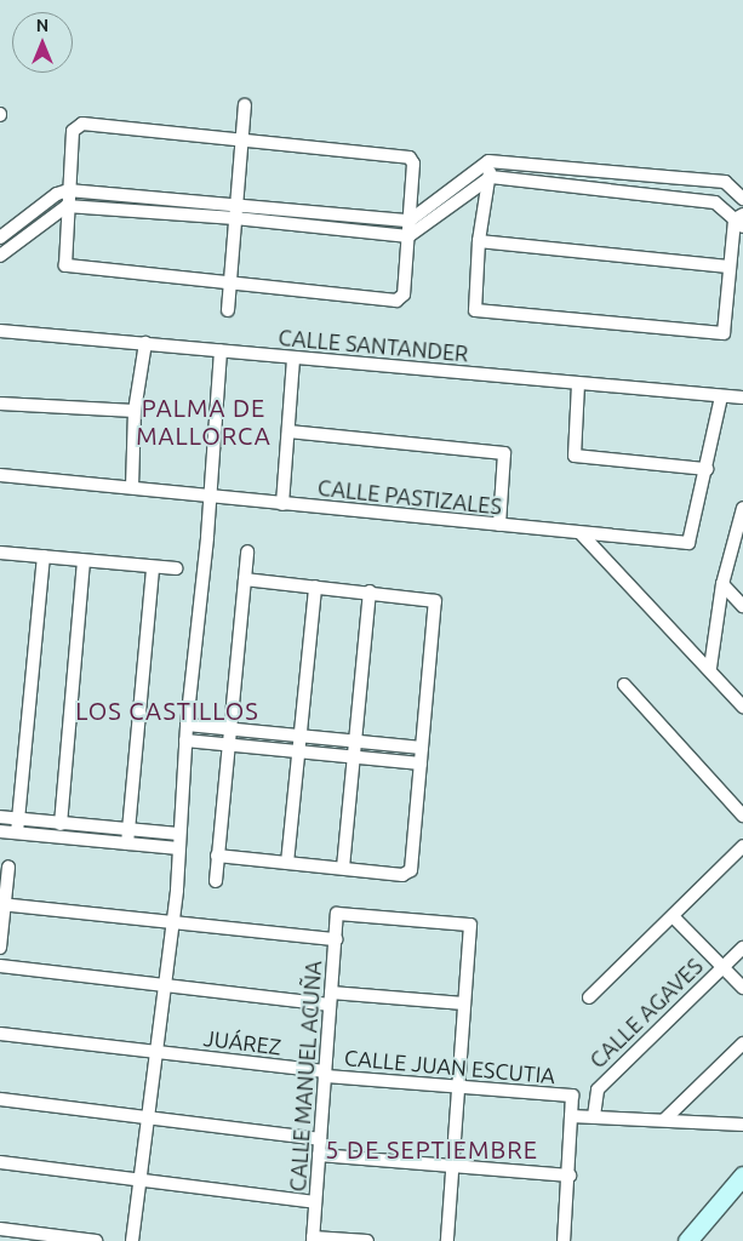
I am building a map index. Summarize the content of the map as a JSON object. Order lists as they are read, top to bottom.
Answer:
{
  "streets": {
    "street": [
      "CALLE SANTANDER",
      "CALLE PASTIZALES",
      "CALLE AGAVES",
      "JUÁREZ",
      "CALLE JUAN ESCUTIA",
      "CALLE MANUEL ACUÑA"
    ]
  },
  "crossings": [
    ["JUÁREZ", "CALLE JUAN ESCUTIA"],
    ["JUÁREZ", "CALLE MANUEL ACUÑA"],
    ["CALLE JUAN ESCUTIA", "CALLE MANUEL ACUÑA"]
  ],
  "districts": ["PALMA DE MALLORCA", "LOS CASTILLOS", "5 DE SEPTIEMBRE"],
  "north": "top"
}
